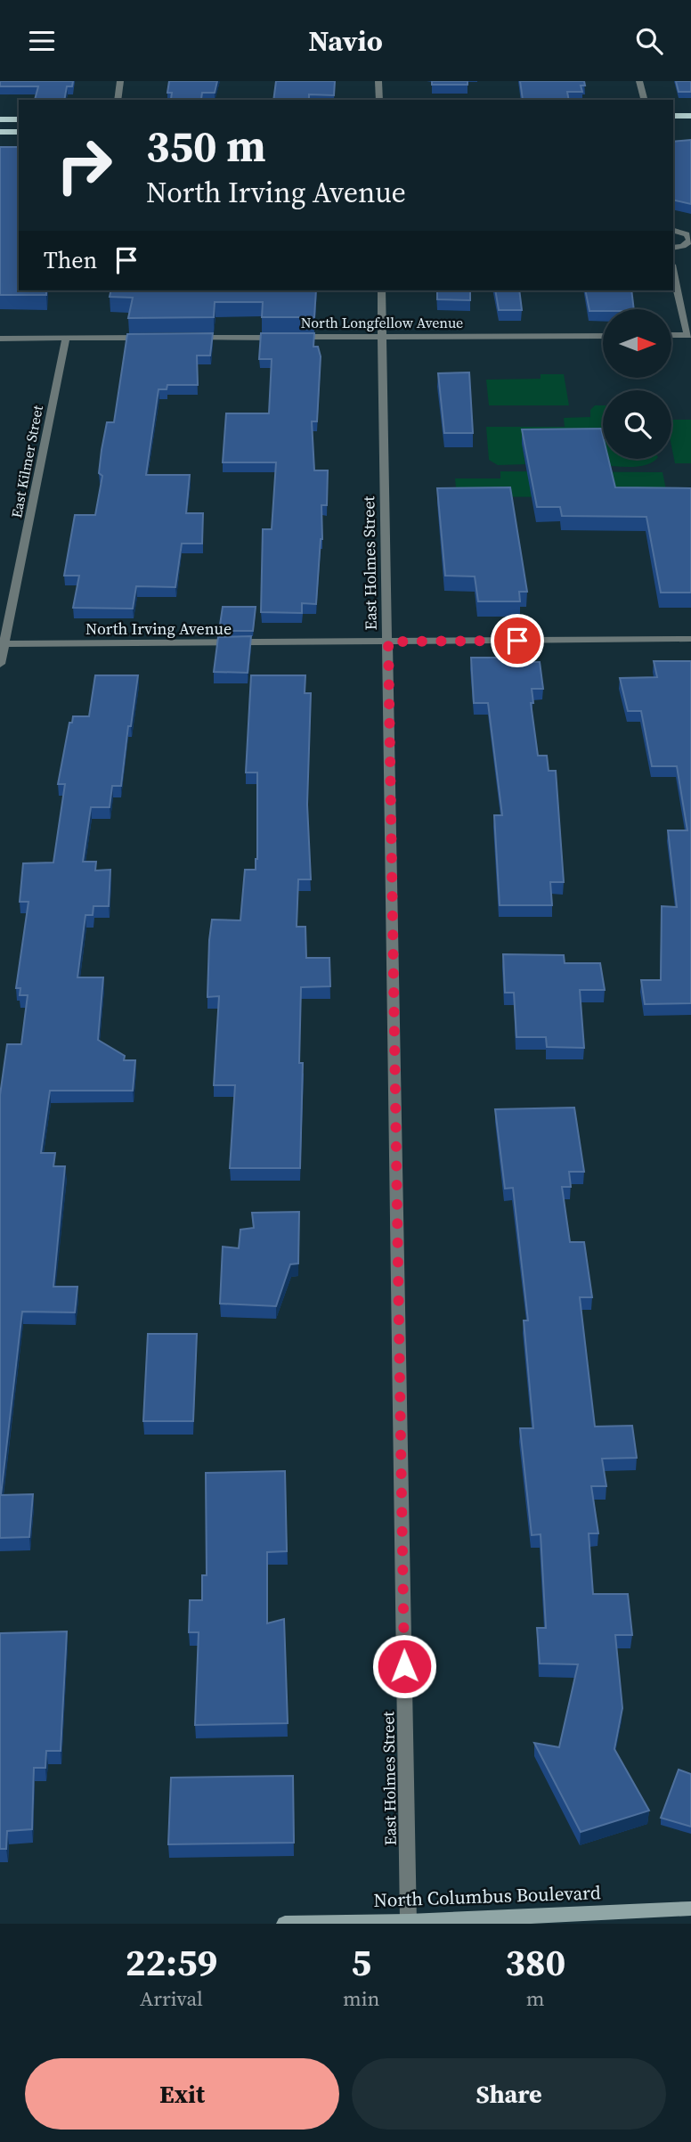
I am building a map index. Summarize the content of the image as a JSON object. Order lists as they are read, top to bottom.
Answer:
{
  "streets": {
    "street": [
      "North Longfellow Avenue",
      "East Kilmer Street",
      "East Holmes Street",
      "North Irving Avenue",
      "North Columbus Boulevard"
    ]
  },
  "crossings": [
    ["North Longfellow Avenue", "East Holmes Street"],
    ["East Kilmer Street", "North Irving Avenue"],
    ["East Holmes Street", "North Irving Avenue"],
    ["East Holmes Street", "North Columbus Boulevard"]
  ],
  "north": "right",
  "page": {
    "header": "Navio",
    "turn": ["350 m", "North Irving Avenue"],
    "then": "Then",
    "eta": [
      "22:59",
      "Arrival",
      "5",
      "min",
      "380",
      "m"
    ],
    "buttons": ["Exit", "Share"]
  }
}
